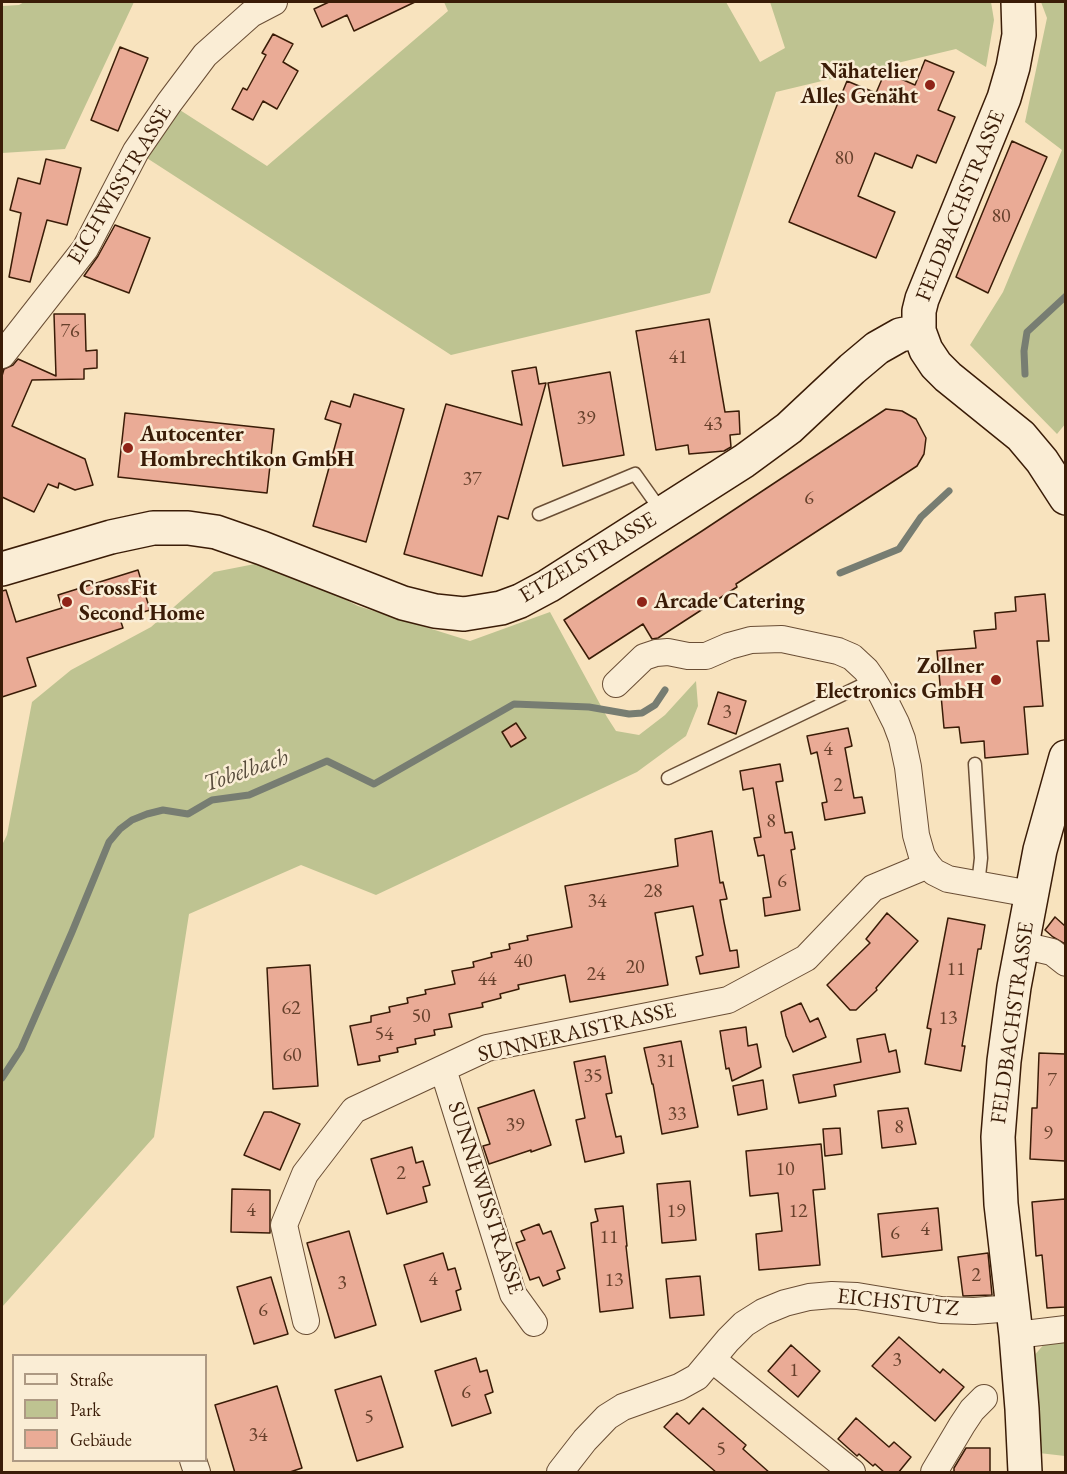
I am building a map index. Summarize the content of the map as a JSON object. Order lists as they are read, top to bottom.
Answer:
{
  "streets": {
    "main road": ["FELDBACHSTRASSE", "ETZELSTRASSE"],
    "street": [
      "EICHWISSTRASSE",
      "SUNNERAISTRASSE",
      "SUNNEWISSTRASSE",
      "EICHSTUTZ"
    ]
  },
  "crossings": [
    ["FELDBACHSTRASSE", "ETZELSTRASSE"],
    ["FELDBACHSTRASSE", "EICHSTUTZ"],
    ["SUNNERAISTRASSE", "SUNNEWISSTRASSE"]
  ],
  "water": ["Tobelbach"],
  "places": [
    "Nähatelier Alles Genäht",
    "Autocenter Hombrechtikon GmbH",
    "CrossFit Second Home",
    "Arcade Catering",
    "Zollner Electronics GmbH"
  ],
  "house_numbers": [
    "80",
    "80",
    "76",
    "41",
    "39",
    "43",
    "37",
    "6",
    "3",
    "4",
    "2",
    "8",
    "6",
    "28",
    "34",
    "40",
    "20",
    "11",
    "24",
    "44",
    "62",
    "50",
    "13",
    "54",
    "60",
    "31",
    "35",
    "7",
    "33",
    "39",
    "8",
    "9",
    "10",
    "2",
    "4",
    "19",
    "12",
    "4",
    "6",
    "11",
    "2",
    "4",
    "13",
    "3",
    "6",
    "3",
    "1",
    "6",
    "5",
    "34",
    "5"
  ],
  "legend": ["Straße", "Park", "Gebäude"]
}
